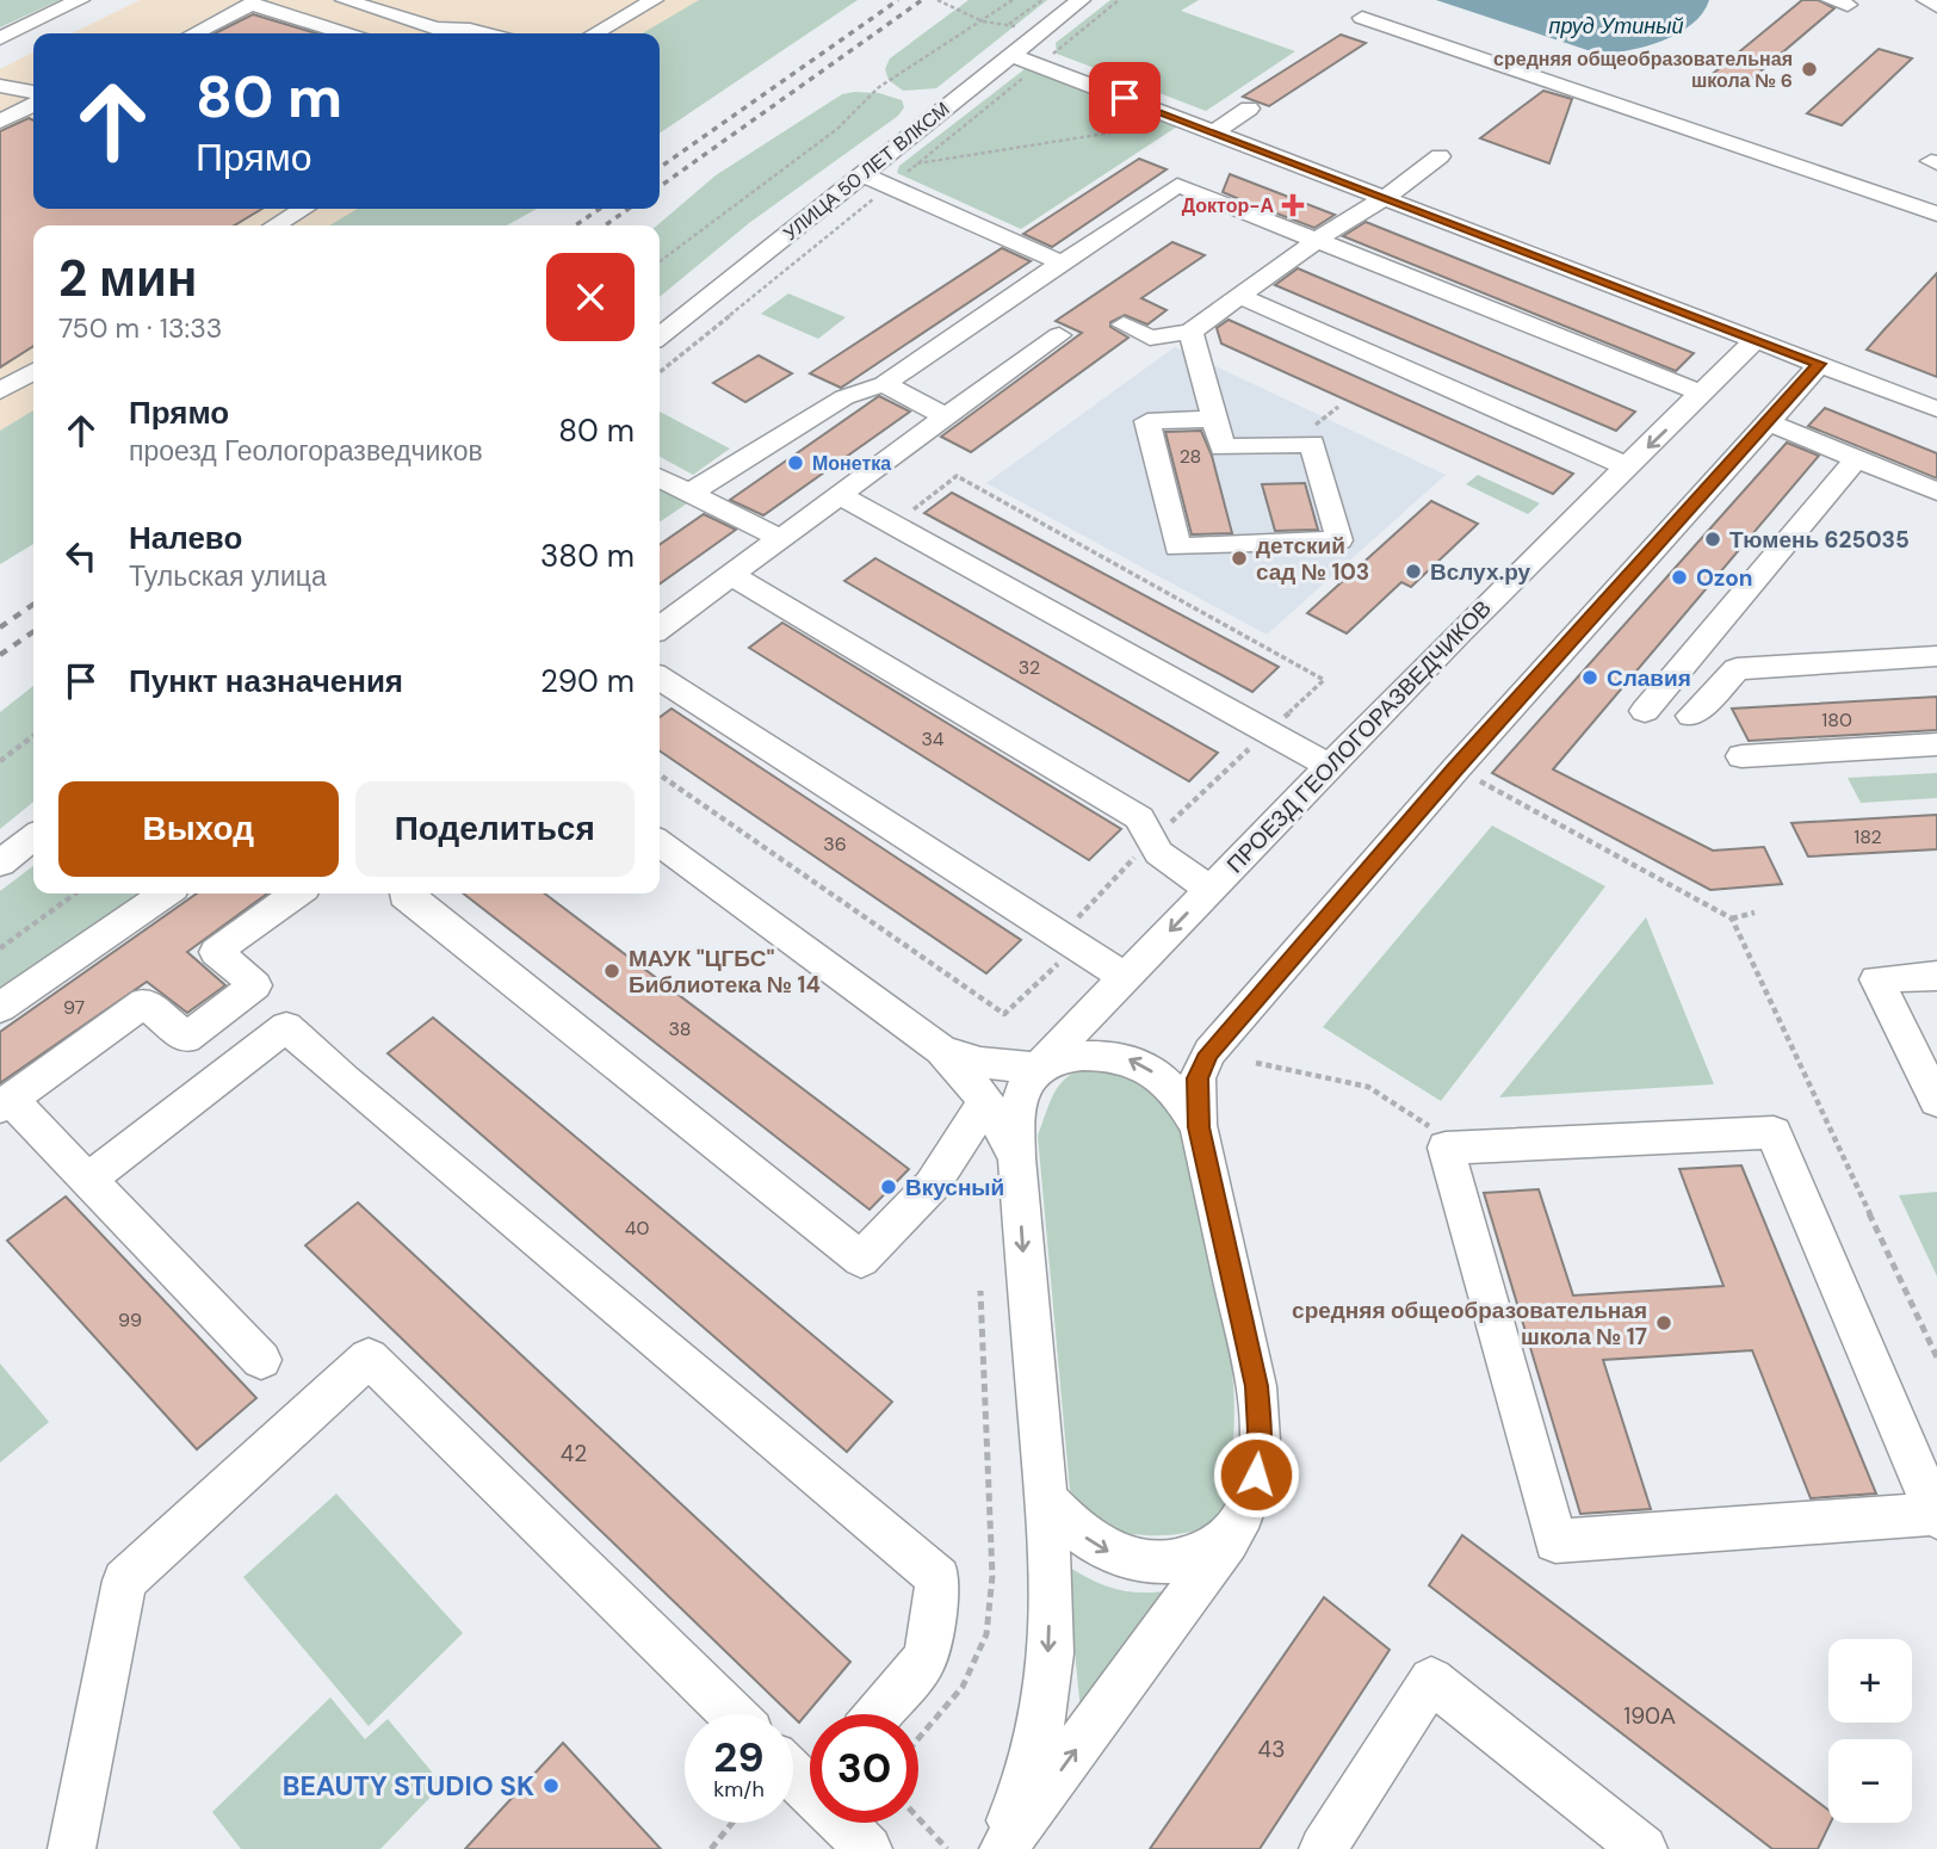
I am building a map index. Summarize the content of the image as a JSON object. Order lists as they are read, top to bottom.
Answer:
{
  "streets": {
    "street": ["УЛИЦА 50 ЛЕТ ВЛКСМ", "ПРОЕЗД ГЕОЛОГОРАЗВЕДЧИКОВ"]
  },
  "water": ["пруд Утиный"],
  "places": {
    "other": [
      "средняя общеобразовательная школа № 6",
      "Монетка",
      "Тюмень 625035",
      "детский сад № 103",
      "Вслух.ру",
      "Ozon",
      "Славия",
      "МАУК \"ЦГБС\" Библиотека № 14",
      "Вкусный",
      "средняя общеобразовательная школа № 17",
      "BEAUTY STUDIO SK"
    ],
    "health": ["Доктор-А"]
  },
  "house_numbers": [
    "28",
    "32",
    "180",
    "34",
    "182",
    "36",
    "97",
    "38",
    "40",
    "99",
    "42",
    "190А",
    "43"
  ],
  "page": {
    "turn": ["80 m", "Прямо"],
    "heading": ["2 мин", "750 m · 13:33"],
    "list": [
      {
        "name": "Прямо",
        "note": "проезд Геологоразведчиков",
        "value": "80 m"
      },
      {
        "name": "Налево",
        "note": "Тульская улица",
        "value": "380 m"
      },
      {
        "name": "Пункт назначения",
        "value": "290 m"
      }
    ],
    "buttons": ["Выход", "Поделиться"],
    "map_buttons": ["+", "−"],
    "speed": "29 km/h",
    "limit": "30"
  }
}
